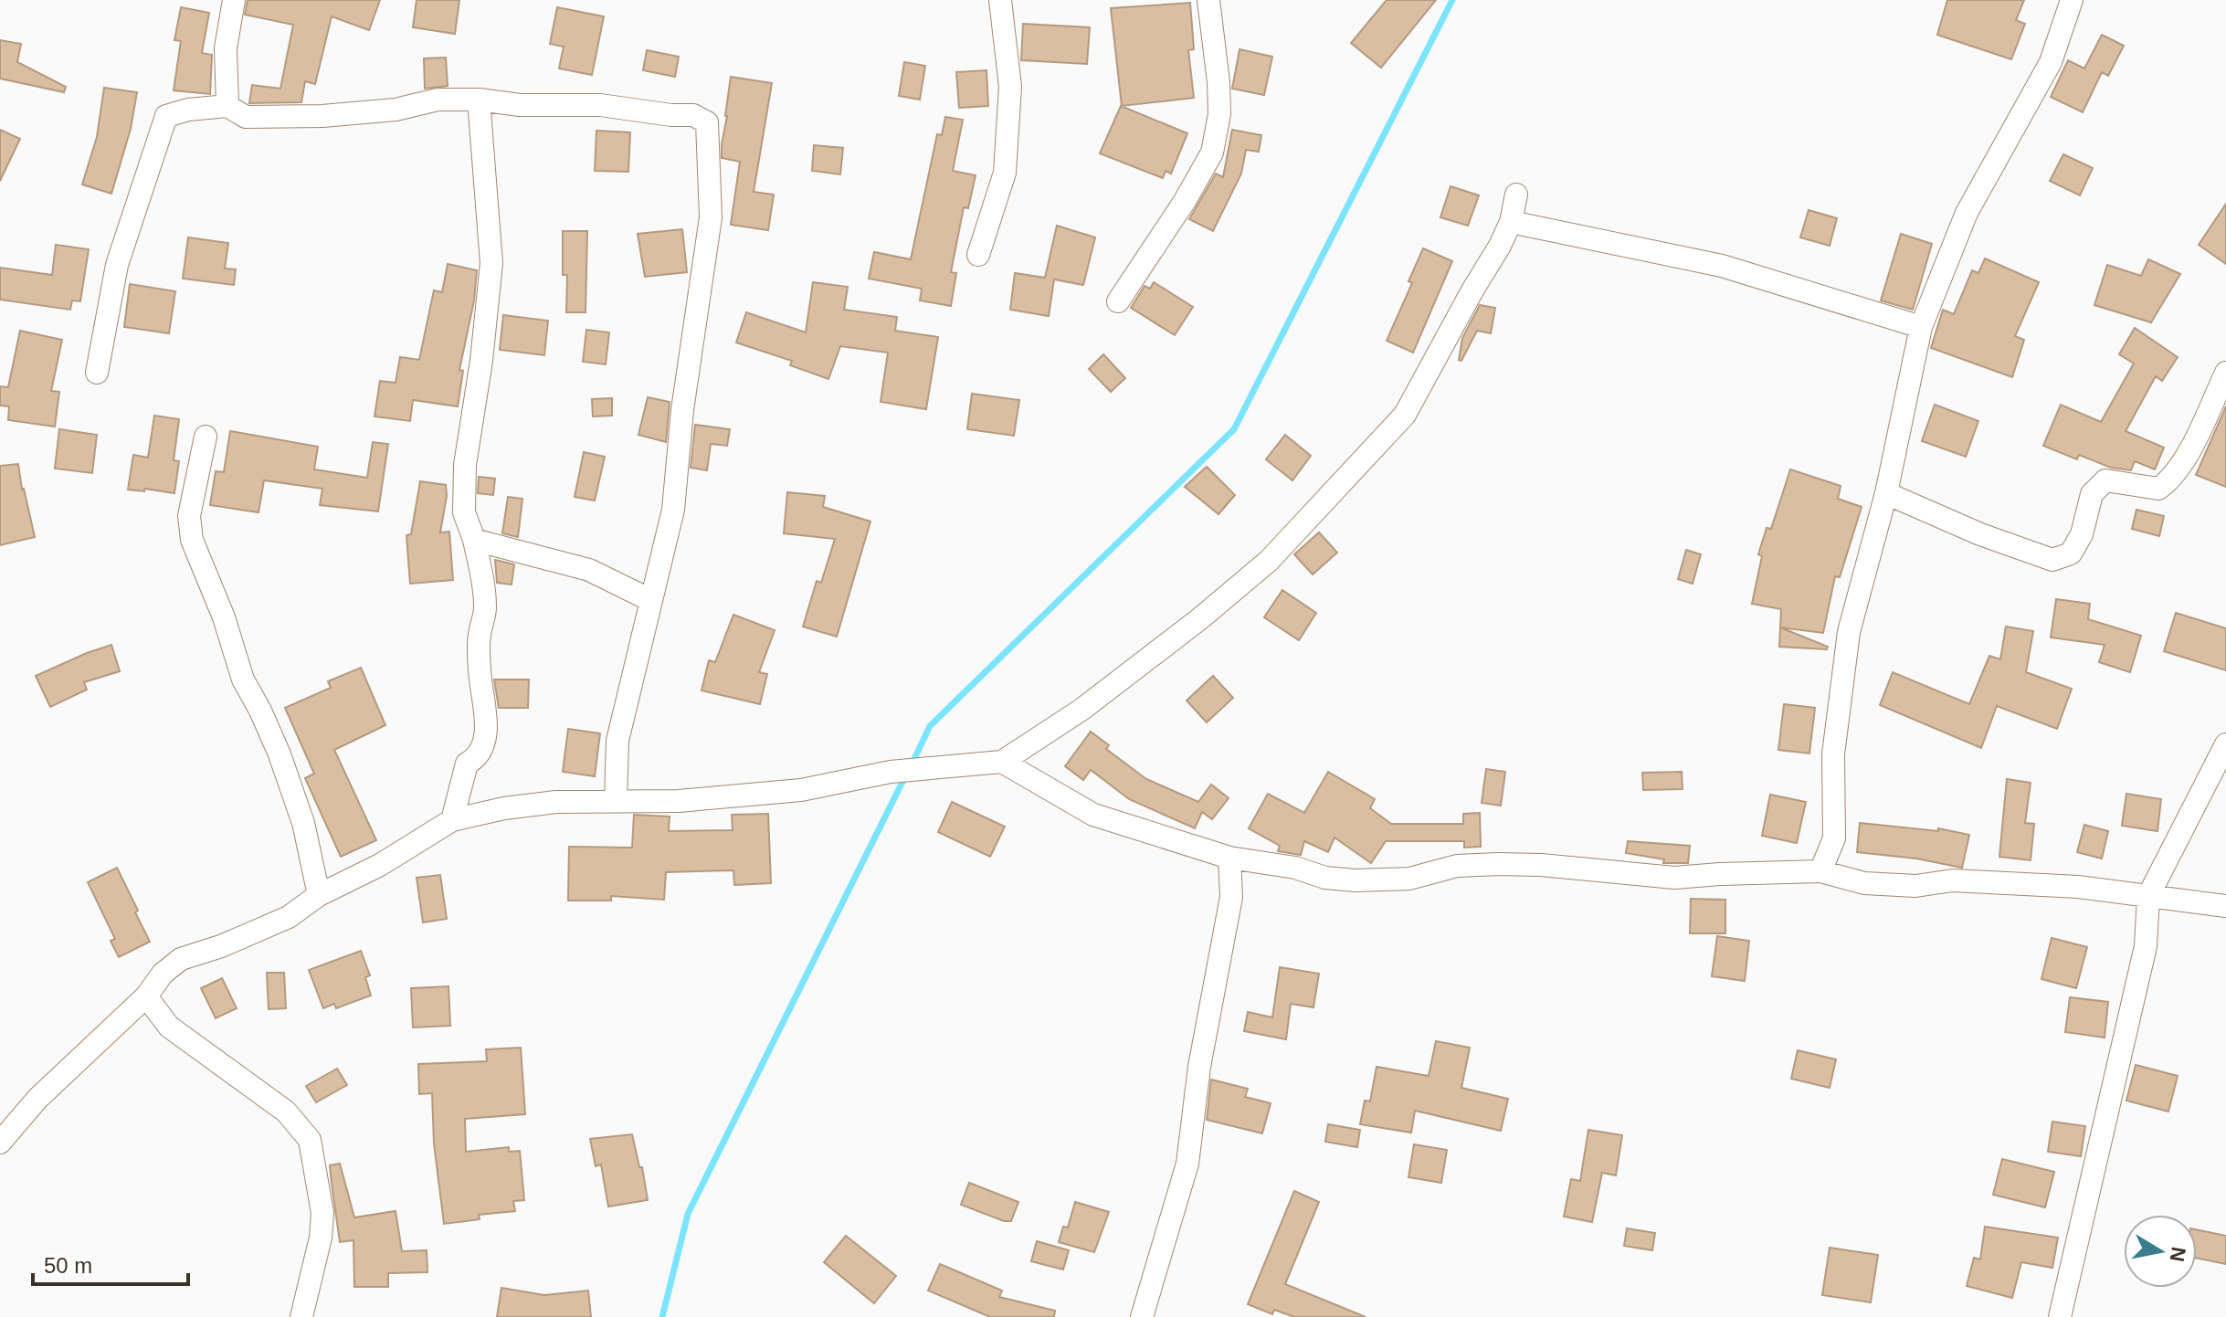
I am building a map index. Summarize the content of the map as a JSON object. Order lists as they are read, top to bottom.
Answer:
{
  "scale_bar": "50 m",
  "north": "right"
}
